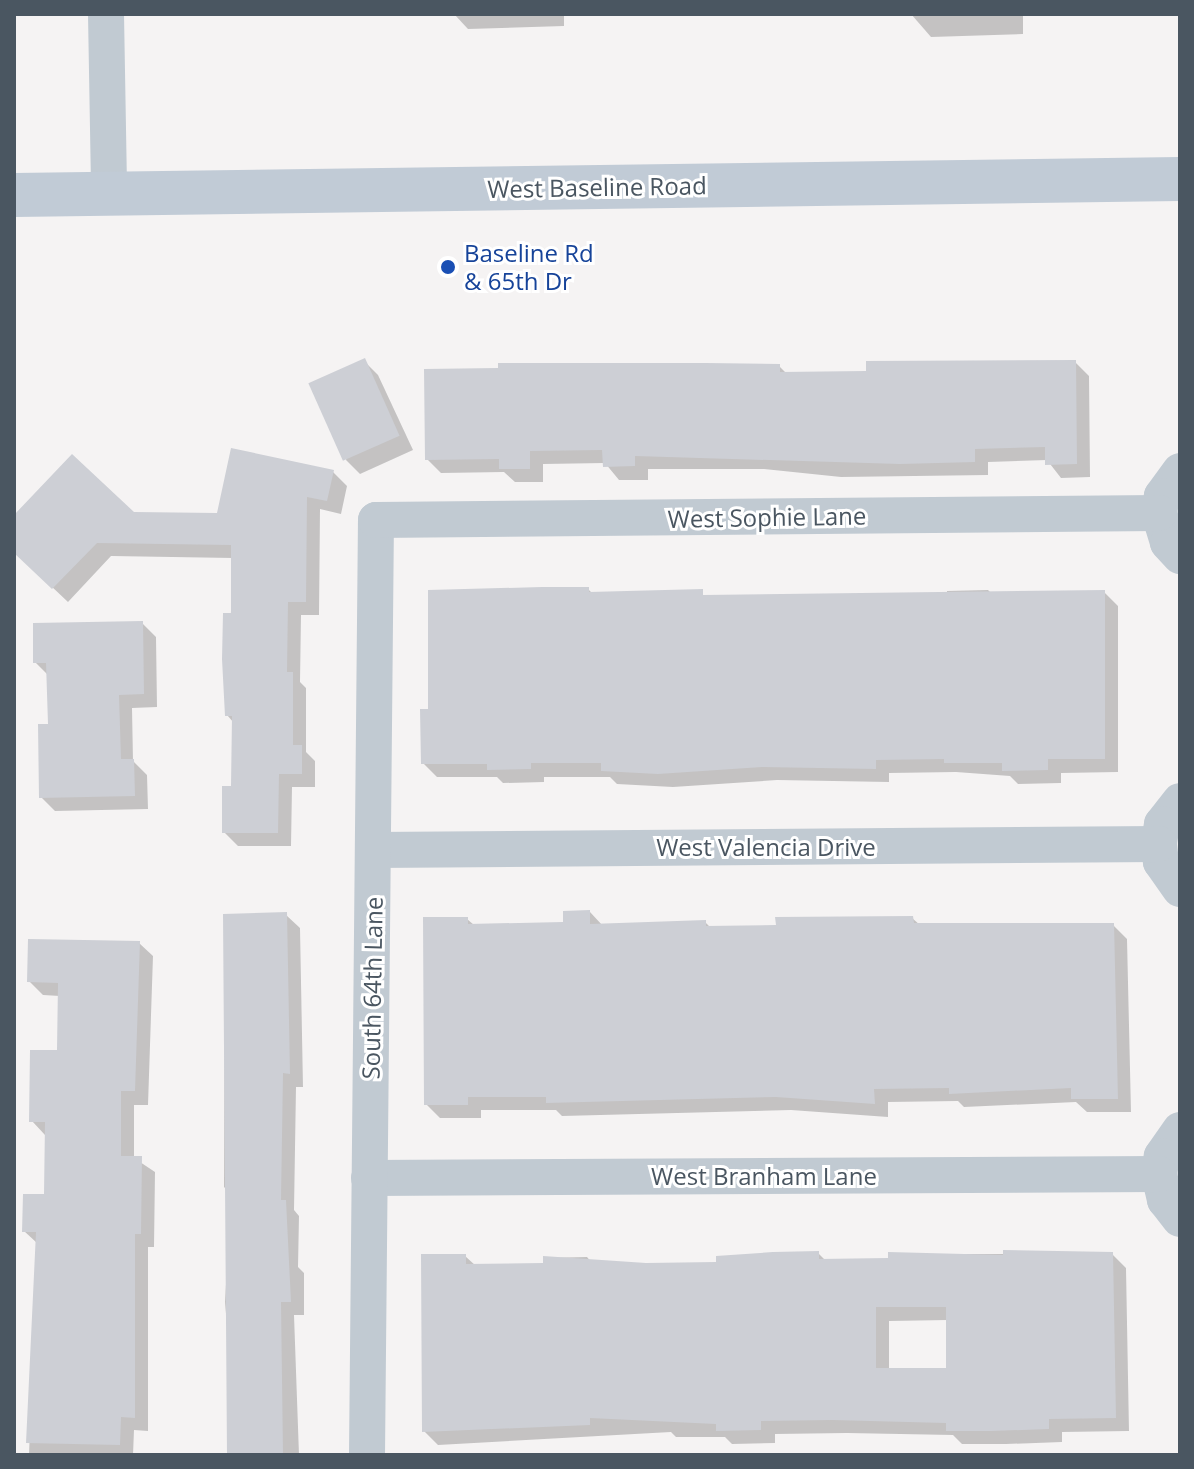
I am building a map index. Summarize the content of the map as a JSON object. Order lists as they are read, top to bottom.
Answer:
{
  "streets": {
    "main road": ["West Baseline Road"],
    "street": [
      "West Sophie Lane",
      "West Valencia Drive",
      "South 64th Lane",
      "West Branham Lane"
    ]
  },
  "crossings": [
    ["West Sophie Lane", "South 64th Lane"],
    ["West Valencia Drive", "South 64th Lane"],
    ["South 64th Lane", "West Branham Lane"]
  ],
  "places": ["Baseline Rd & 65th Dr"]
}
